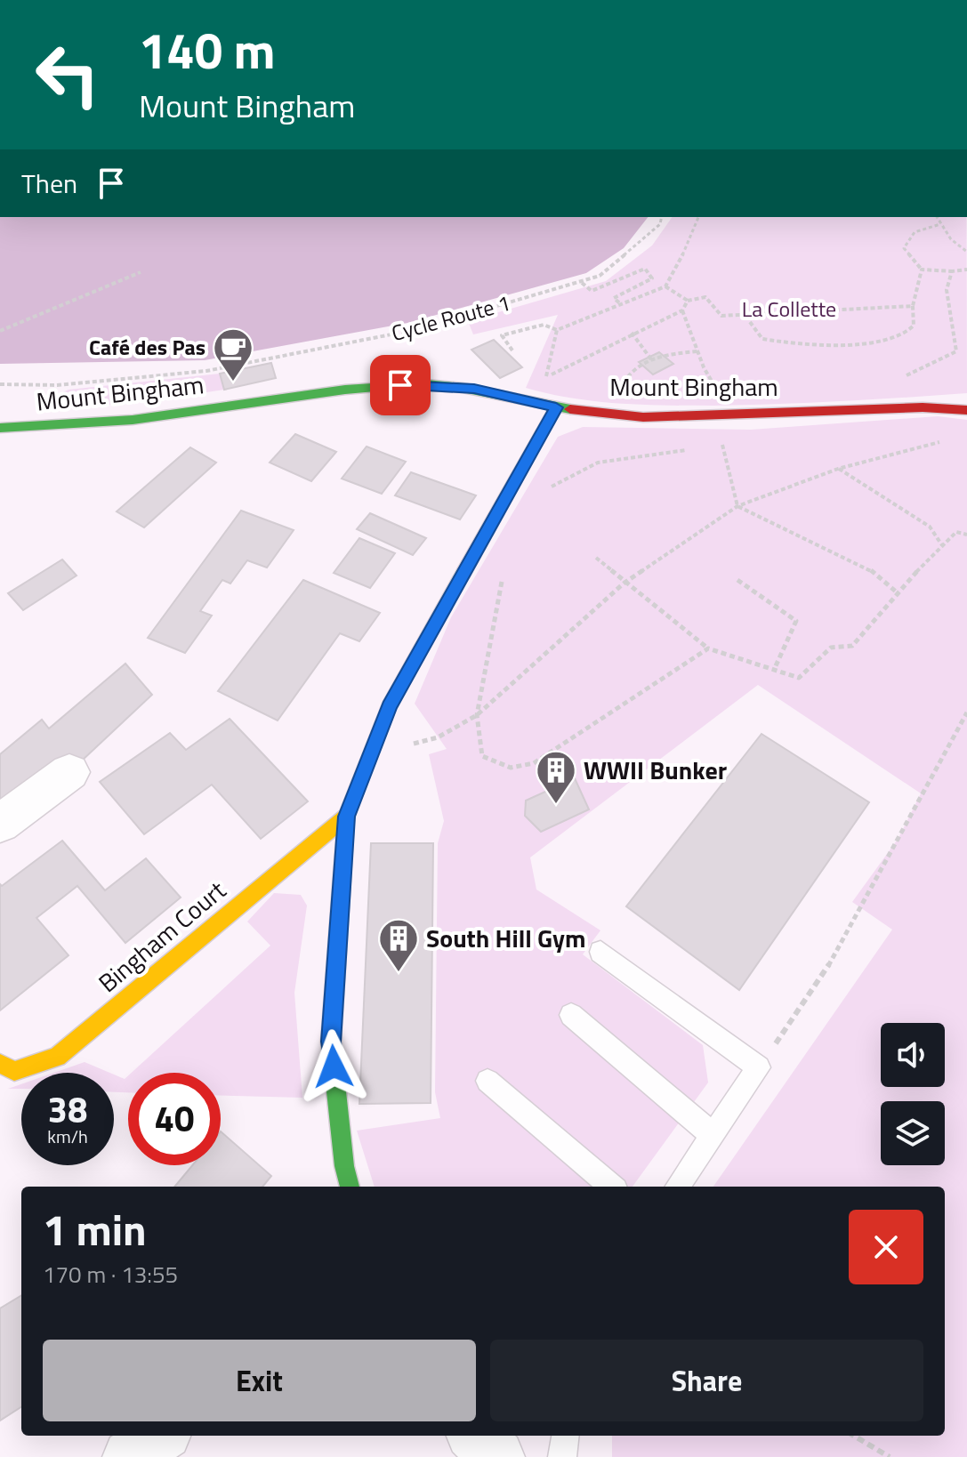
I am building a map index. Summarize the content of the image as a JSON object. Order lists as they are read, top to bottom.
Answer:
{
  "streets": {
    "street": ["Mount Bingham", "Bingham Court"],
    "path": ["Cycle Route 1"]
  },
  "parks": ["La Collette"],
  "places": {
    "cafe": ["Café des Pas"],
    "building": ["WWII Bunker", "South Hill Gym"]
  },
  "page": {
    "turn": ["140 m", "Mount Bingham"],
    "then": "Then",
    "speed": "38 km/h",
    "limit": "40",
    "heading": ["1 min", "170 m · 13:55"],
    "buttons": ["Exit", "Share"]
  }
}
